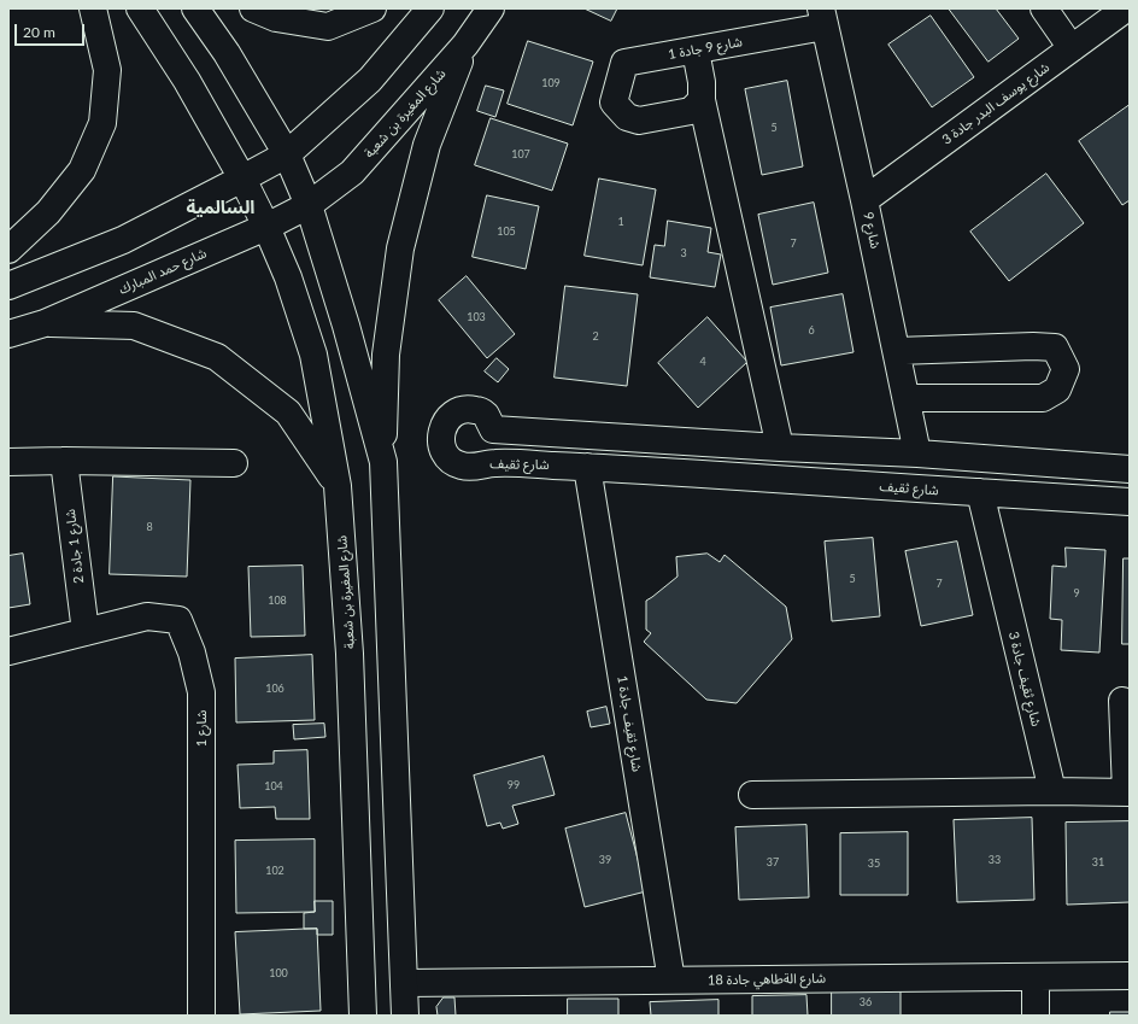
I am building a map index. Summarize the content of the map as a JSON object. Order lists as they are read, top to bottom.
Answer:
{
  "streets": {
    "street": [
      "شارع 9 جادة 1",
      "شارع يوسف البدر جادة 3",
      "شارع المغيرة بن شعبة",
      "شارع 9",
      "شارع حمد المبارك",
      "شارع ثقيف",
      "شارع 1 جادة 2",
      "شارع ثقيف جادة 3",
      "شارع ثقيف جادة 1",
      "شارع 1",
      "شارع الةطاهي جادة 18"
    ]
  },
  "crossings": [
    ["شارع 9 جادة 1", "شارع 9"],
    ["شارع يوسف البدر جادة 3", "شارع 9"],
    ["شارع المغيرة بن شعبة", "شارع حمد المبارك"],
    ["شارع 9", "شارع ثقيف"],
    ["شارع ثقيف", "شارع ثقيف جادة 3"],
    ["شارع ثقيف", "شارع ثقيف جادة 1"],
    ["شارع 1 جادة 2", "شارع 1"],
    ["شارع ثقيف جادة 1", "شارع الةطاهي جادة 18"]
  ],
  "districts": ["السالمية"],
  "house_numbers": [
    "109",
    "5",
    "107",
    "1",
    "105",
    "7",
    "3",
    "103",
    "6",
    "2",
    "4",
    "8",
    "5",
    "7",
    "9",
    "108",
    "106",
    "99",
    "104",
    "39",
    "33",
    "37",
    "31",
    "35",
    "102",
    "100",
    "36"
  ],
  "scale_bar": "20 m"
}
